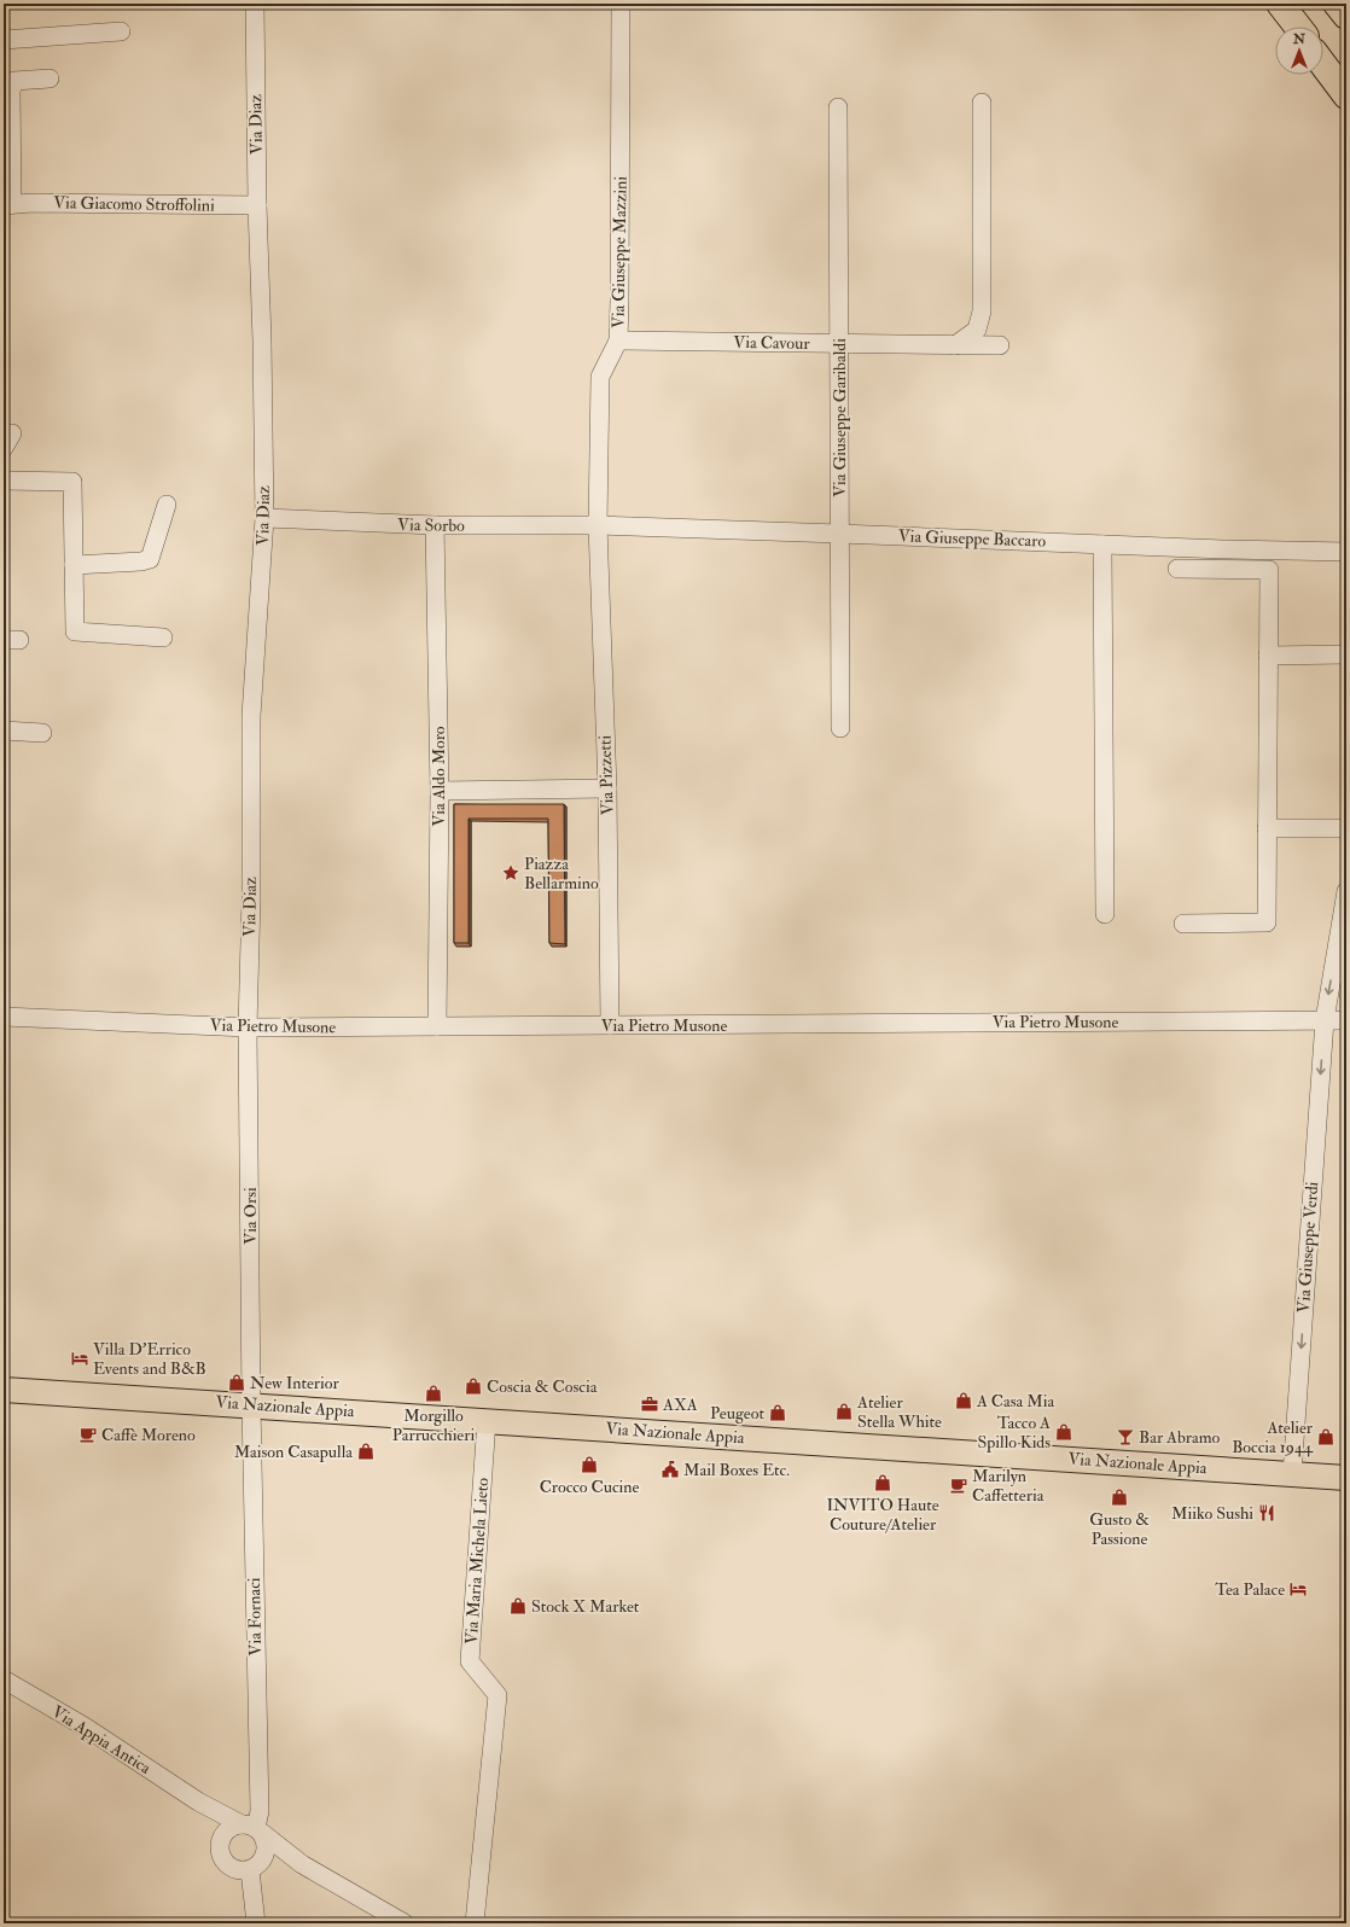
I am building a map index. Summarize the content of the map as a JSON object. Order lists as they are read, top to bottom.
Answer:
{
  "streets": {
    "main road": ["Via Nazionale Appia"],
    "street": [
      "Via Diaz",
      "Via Giacomo Stroffolini",
      "Via Giuseppe Mazzini",
      "Via Cavour",
      "Via Giuseppe Garibaldi",
      "Via Sorbo",
      "Via Giuseppe Baccaro",
      "Via Pizzetti",
      "Via Aldo Moro",
      "Via Pietro Musone",
      "Via Orsi",
      "Via Giuseppe Verdi",
      "Via Maria Michela Lieto",
      "Via Fornaci",
      "Via Appia Antica"
    ]
  },
  "crossings": [
    ["Via Diaz", "Via Giacomo Stroffolini"],
    ["Via Diaz", "Via Sorbo"],
    ["Via Diaz", "Via Pietro Musone"],
    ["Via Diaz", "Via Orsi"],
    ["Via Giuseppe Mazzini", "Via Cavour"],
    ["Via Giuseppe Mazzini", "Via Sorbo"],
    ["Via Giuseppe Mazzini", "Via Giuseppe Baccaro"],
    ["Via Giuseppe Mazzini", "Via Pizzetti"],
    ["Via Cavour", "Via Giuseppe Garibaldi"],
    ["Via Giuseppe Garibaldi", "Via Giuseppe Baccaro"],
    ["Via Sorbo", "Via Giuseppe Baccaro"],
    ["Via Sorbo", "Via Pizzetti"],
    ["Via Sorbo", "Via Aldo Moro"],
    ["Via Giuseppe Baccaro", "Via Pizzetti"],
    ["Via Pizzetti", "Via Pietro Musone"],
    ["Via Aldo Moro", "Via Pietro Musone"],
    ["Via Pietro Musone", "Via Orsi"],
    ["Via Pietro Musone", "Via Giuseppe Verdi"],
    ["Via Orsi", "Via Nazionale Appia"],
    ["Via Orsi", "Via Fornaci"],
    ["Via Giuseppe Verdi", "Via Nazionale Appia"],
    ["Via Nazionale Appia", "Via Maria Michela Lieto"],
    ["Via Nazionale Appia", "Via Fornaci"],
    ["Via Fornaci", "Via Appia Antica"]
  ],
  "one_way": ["Via Giuseppe Verdi"],
  "places": {
    "place": ["Piazza Bellarmino"],
    "hotel": ["Villa D'Errico Events and B&B", "Tea Palace"],
    "shop": [
      "New Interior",
      "Coscia & Coscia",
      "Morgillo Parrucchieri",
      "A Casa Mia",
      "Atelier Stella White",
      "Peugeot",
      "Tacco A Spillo Kids",
      "Atelier Boccia 1944",
      "Maison Casapulla",
      "Crocco Cucine",
      "INVITO Haute Couture/Atelier",
      "Gusto & Passione",
      "Stock X Market"
    ],
    "office": ["AXA"],
    "cafe": ["Caffè Moreno", "Marilyn Caffetteria"],
    "bar": ["Bar Abramo"],
    "public building": ["Mail Boxes Etc."],
    "restaurant": ["Miiko Sushi"]
  },
  "north": "top"
}
